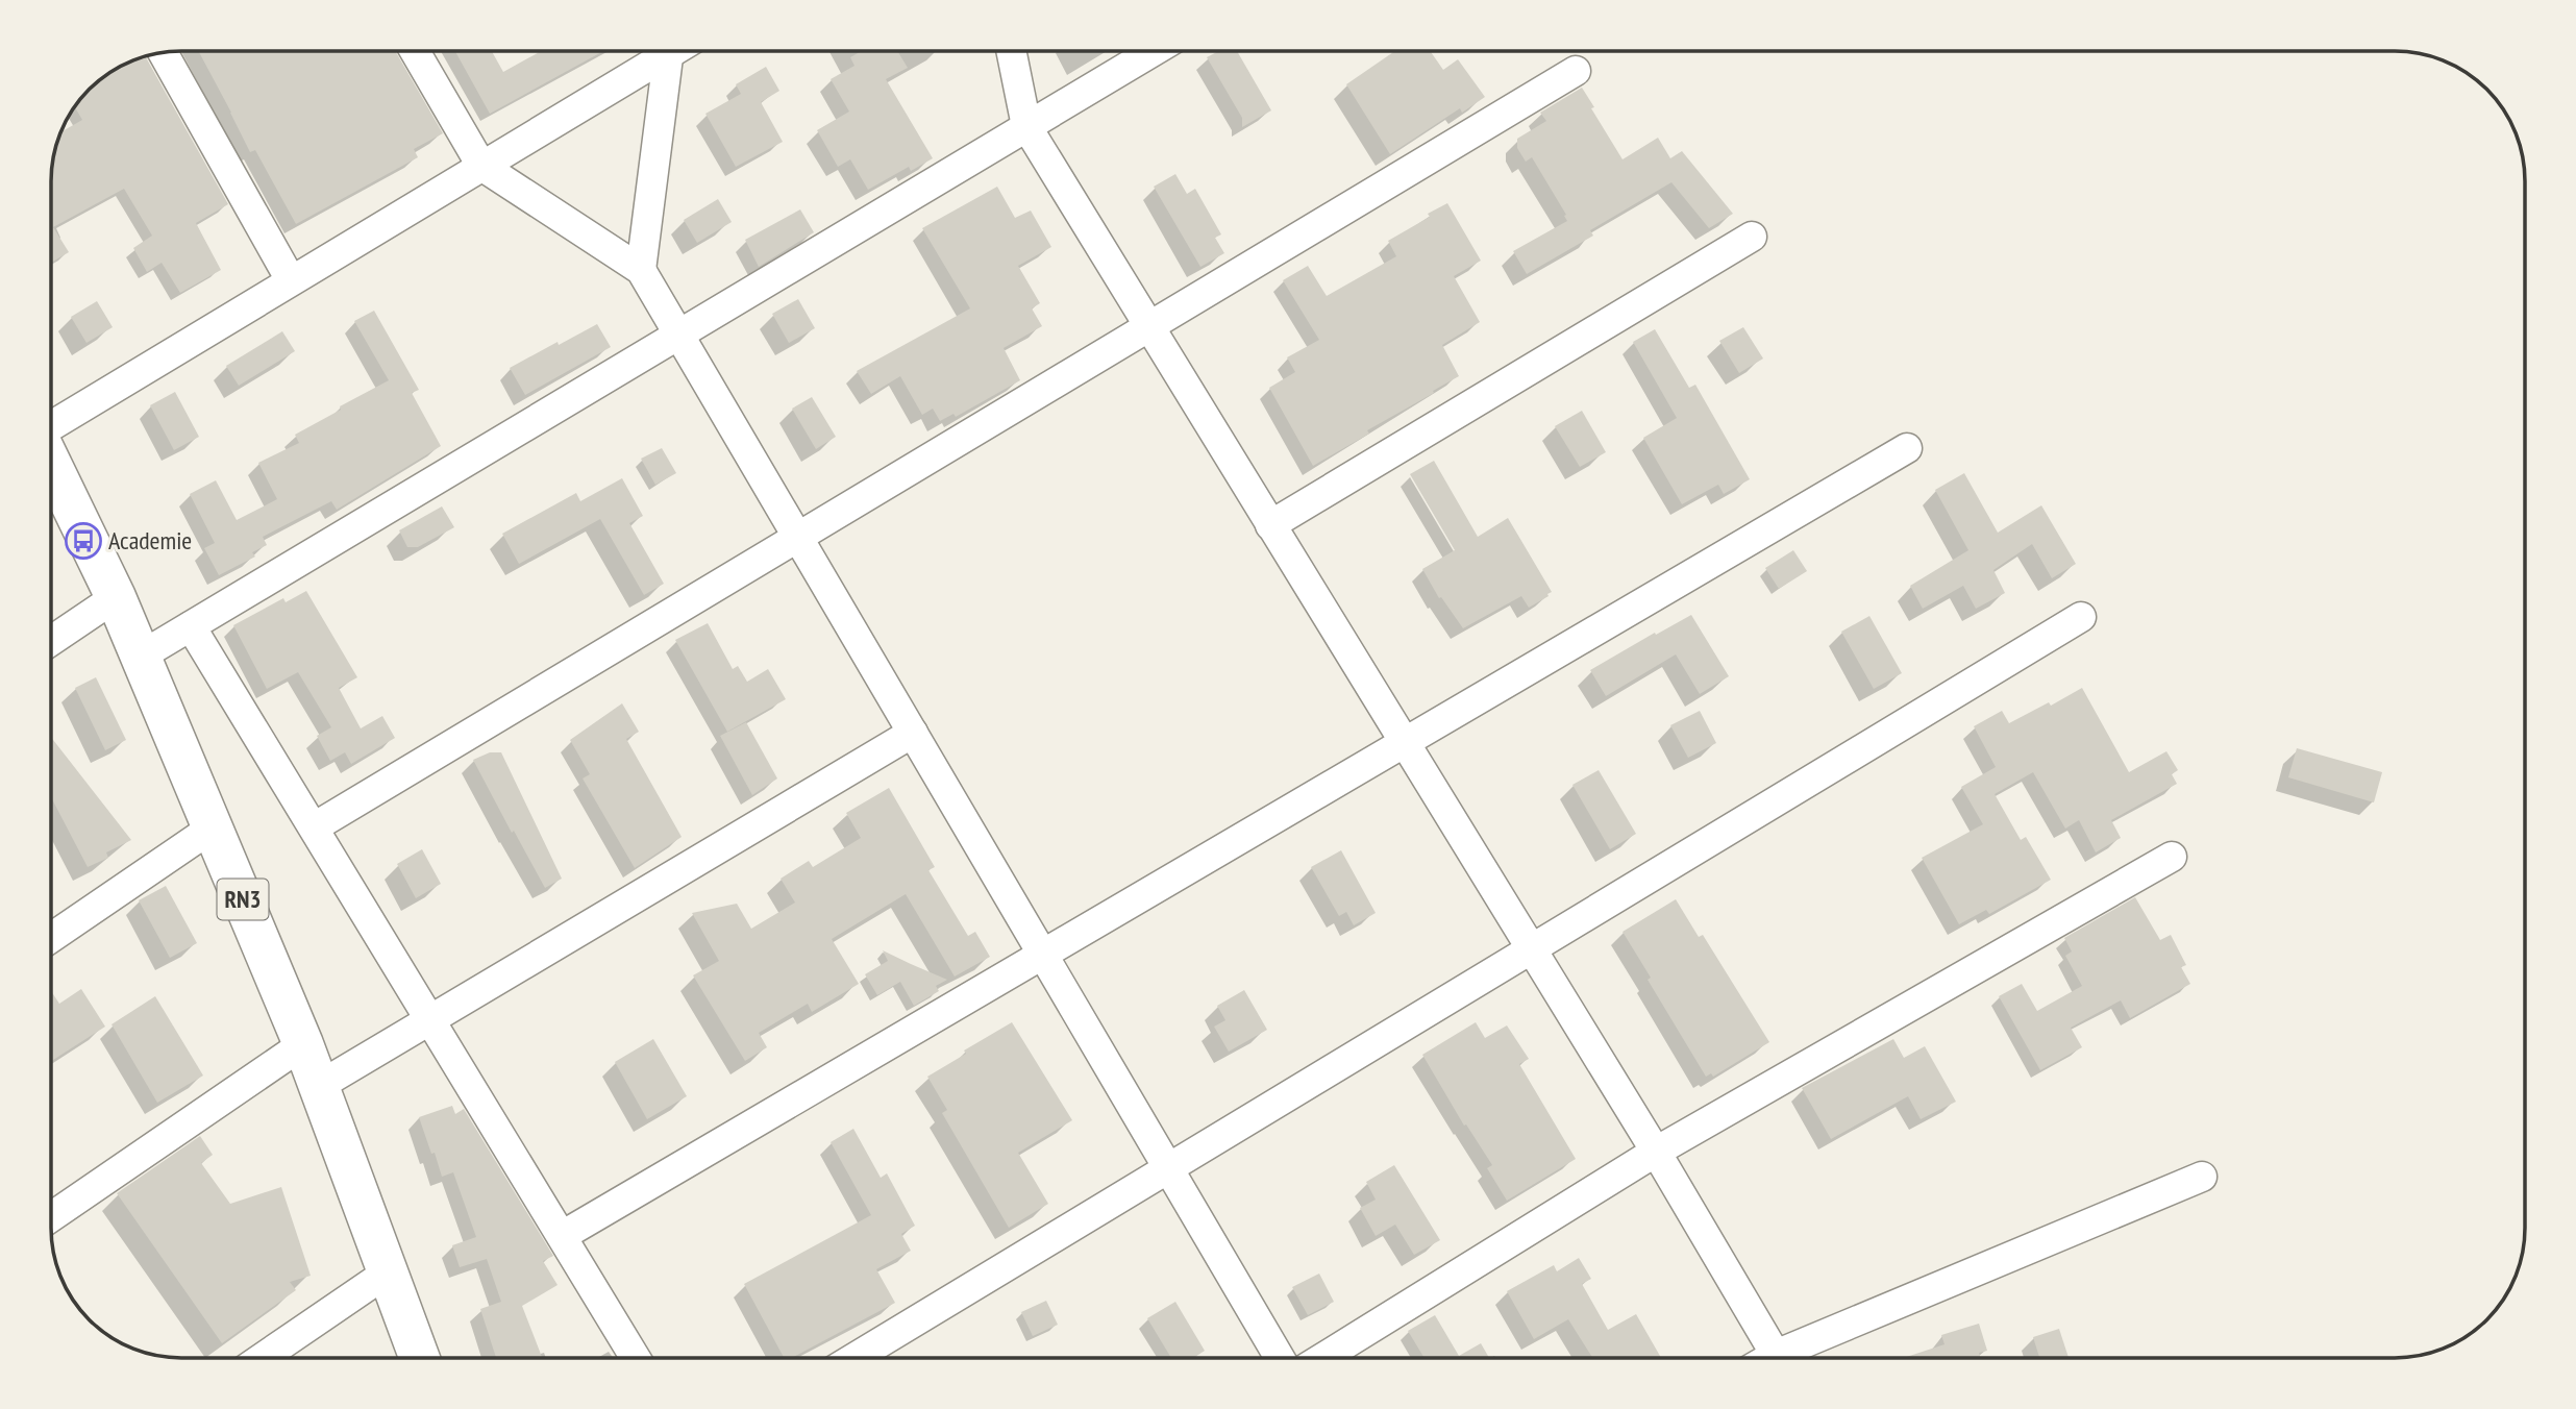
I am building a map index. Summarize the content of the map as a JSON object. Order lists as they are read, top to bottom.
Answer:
{
  "streets": {
    "highway": ["RN3"]
  },
  "places": {
    "bus stop": ["Academie"]
  }
}
